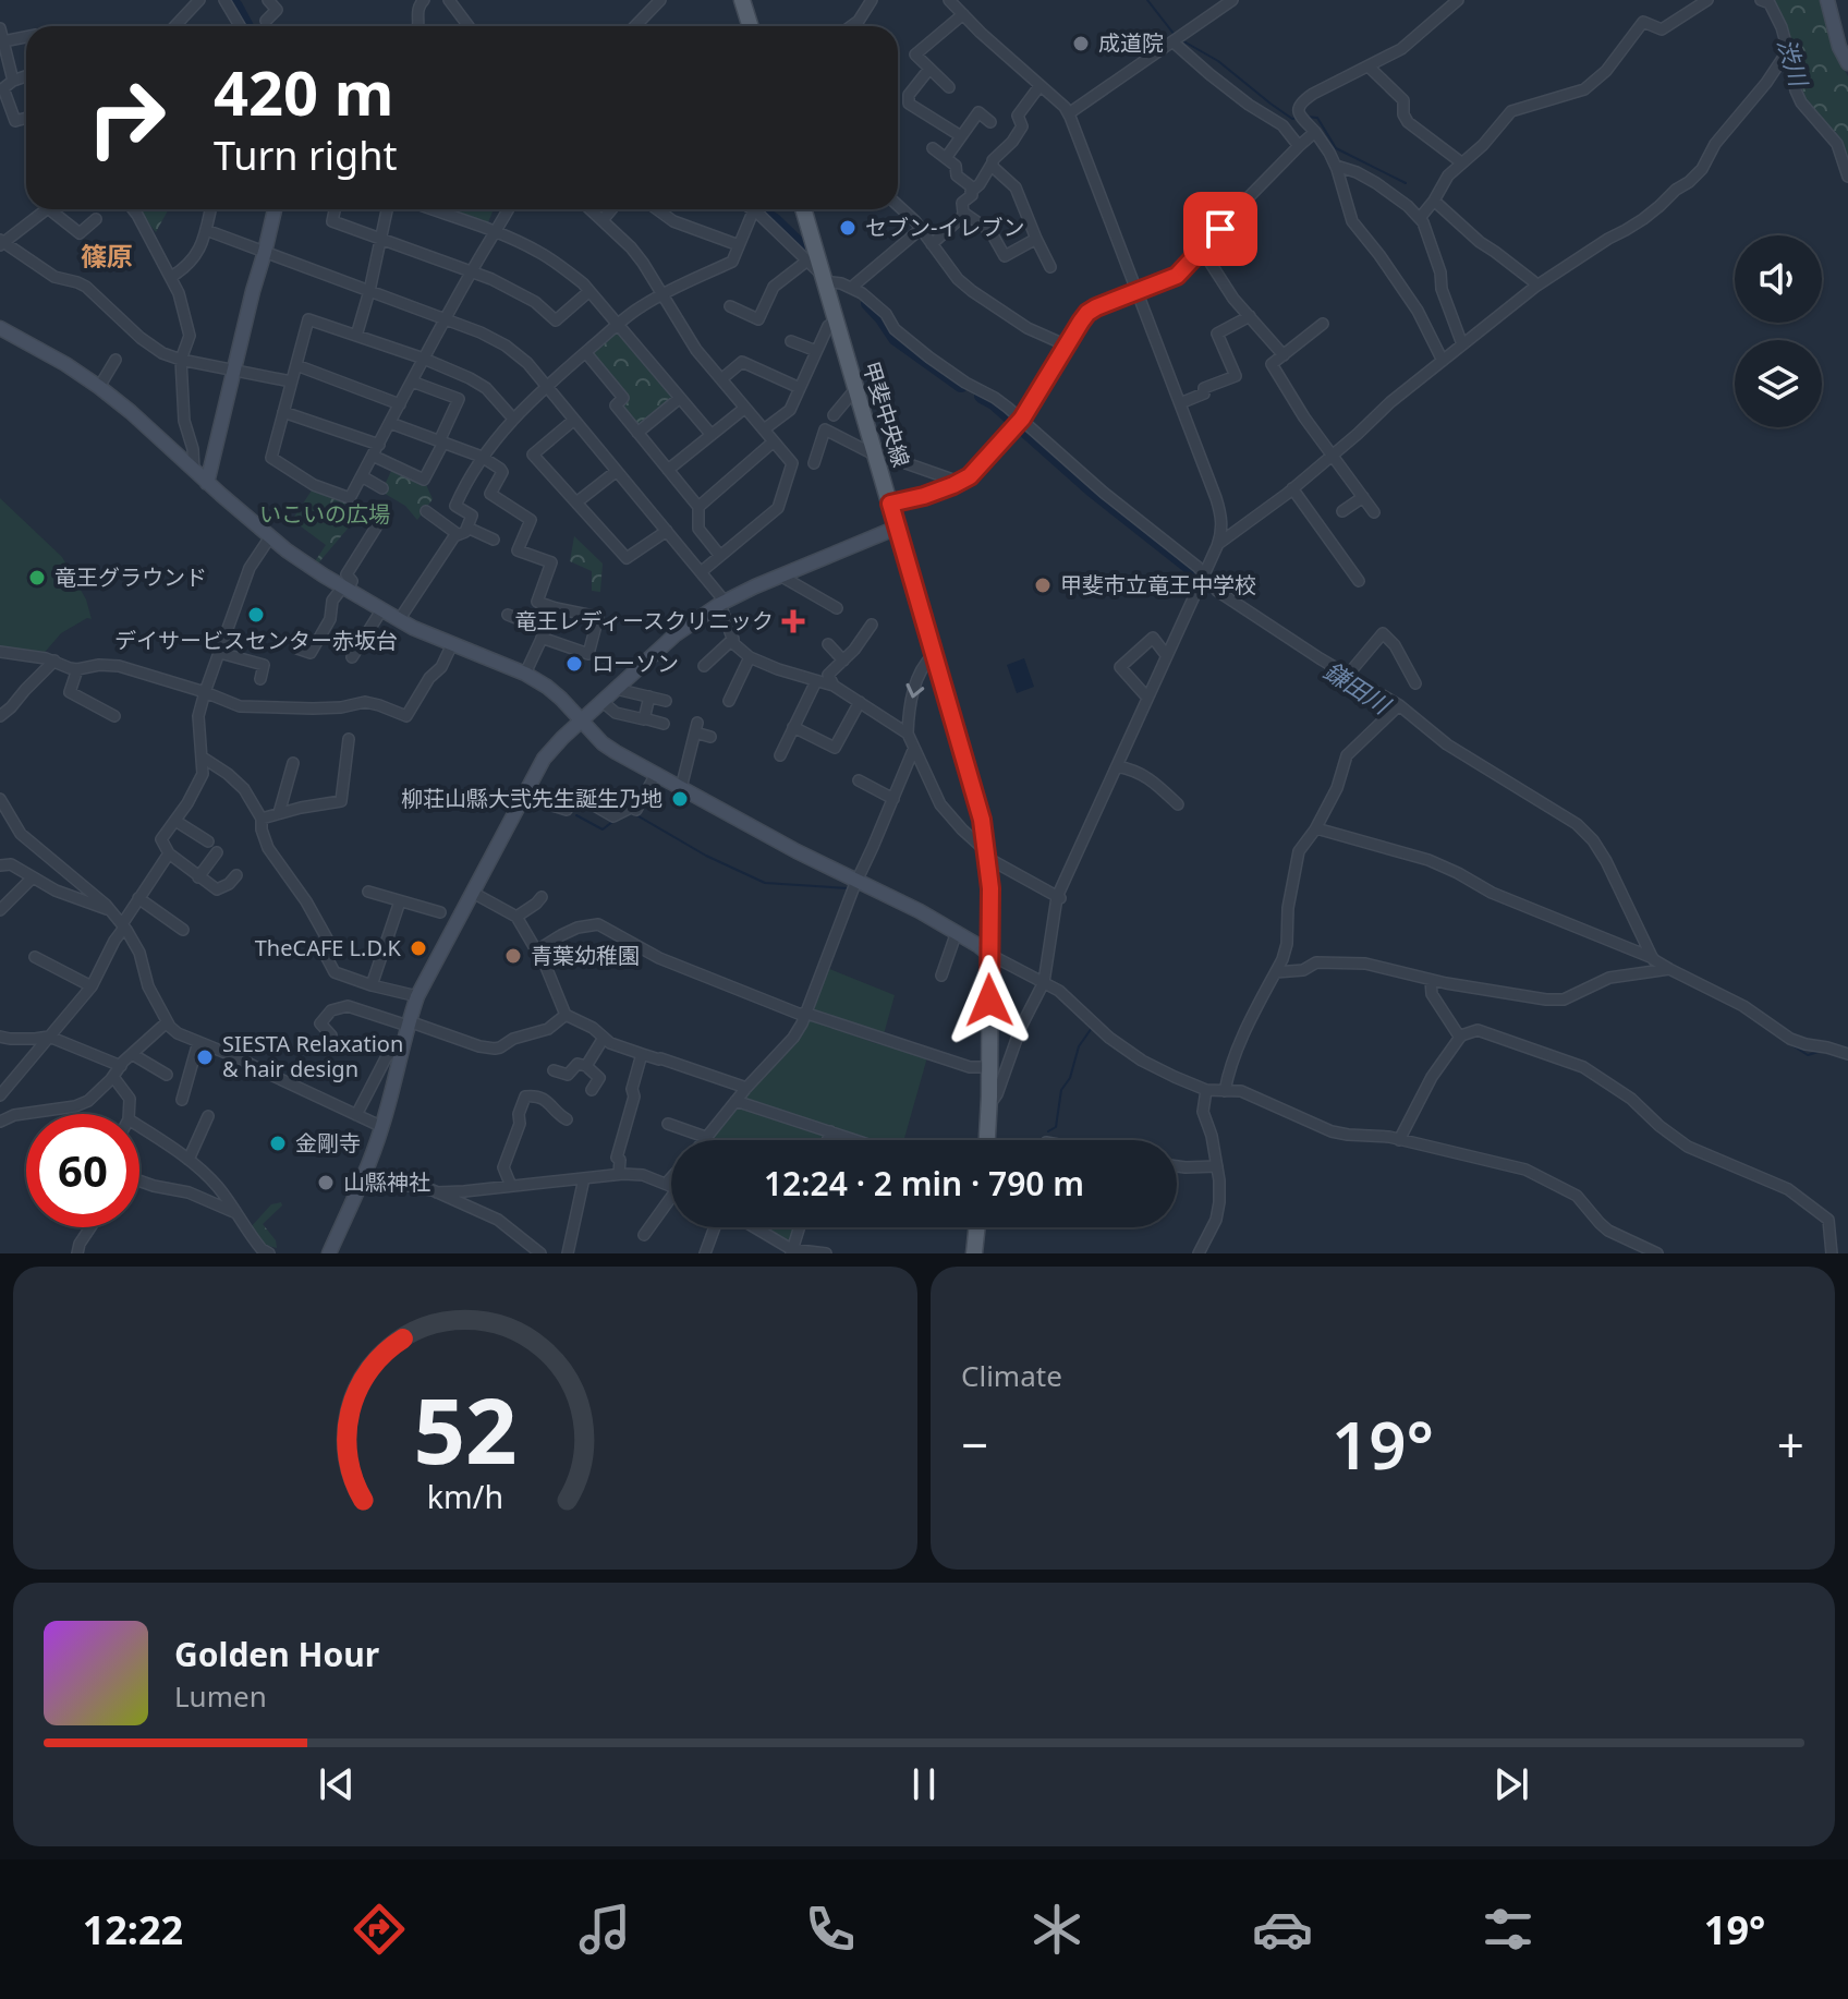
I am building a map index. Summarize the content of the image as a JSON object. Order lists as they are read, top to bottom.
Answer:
{
  "streets": {
    "main road": ["甲斐中央線"]
  },
  "districts": ["篠原"],
  "water": ["渋川", "鎌田川"],
  "parks": ["いこいの広場"],
  "places": {
    "other": [
      "成道院",
      "セブン-イレブン",
      "竜王グラウンド",
      "甲斐市立竜王中学校",
      "デイサービスセンター赤坂台",
      "ローソン",
      "柳荘山縣大弐先生誕生乃地",
      "TheCAFE L.D.K",
      "青葉幼稚園",
      "SIESTA Relaxation & hair design",
      "金剛寺",
      "山縣神社"
    ],
    "health": ["竜王レディースクリニック"]
  },
  "page": {
    "turn": ["420 m", "Turn right"],
    "limit": "60",
    "trip": "12:24 · 2 min · 790 m",
    "tile": "Climate",
    "heat": ["−", "19°", "+"],
    "song": ["Golden Hour", "Lumen"],
    "tabs": ["12:22", "19°"],
    "gauge": ["52", "km/h"]
  }
}
